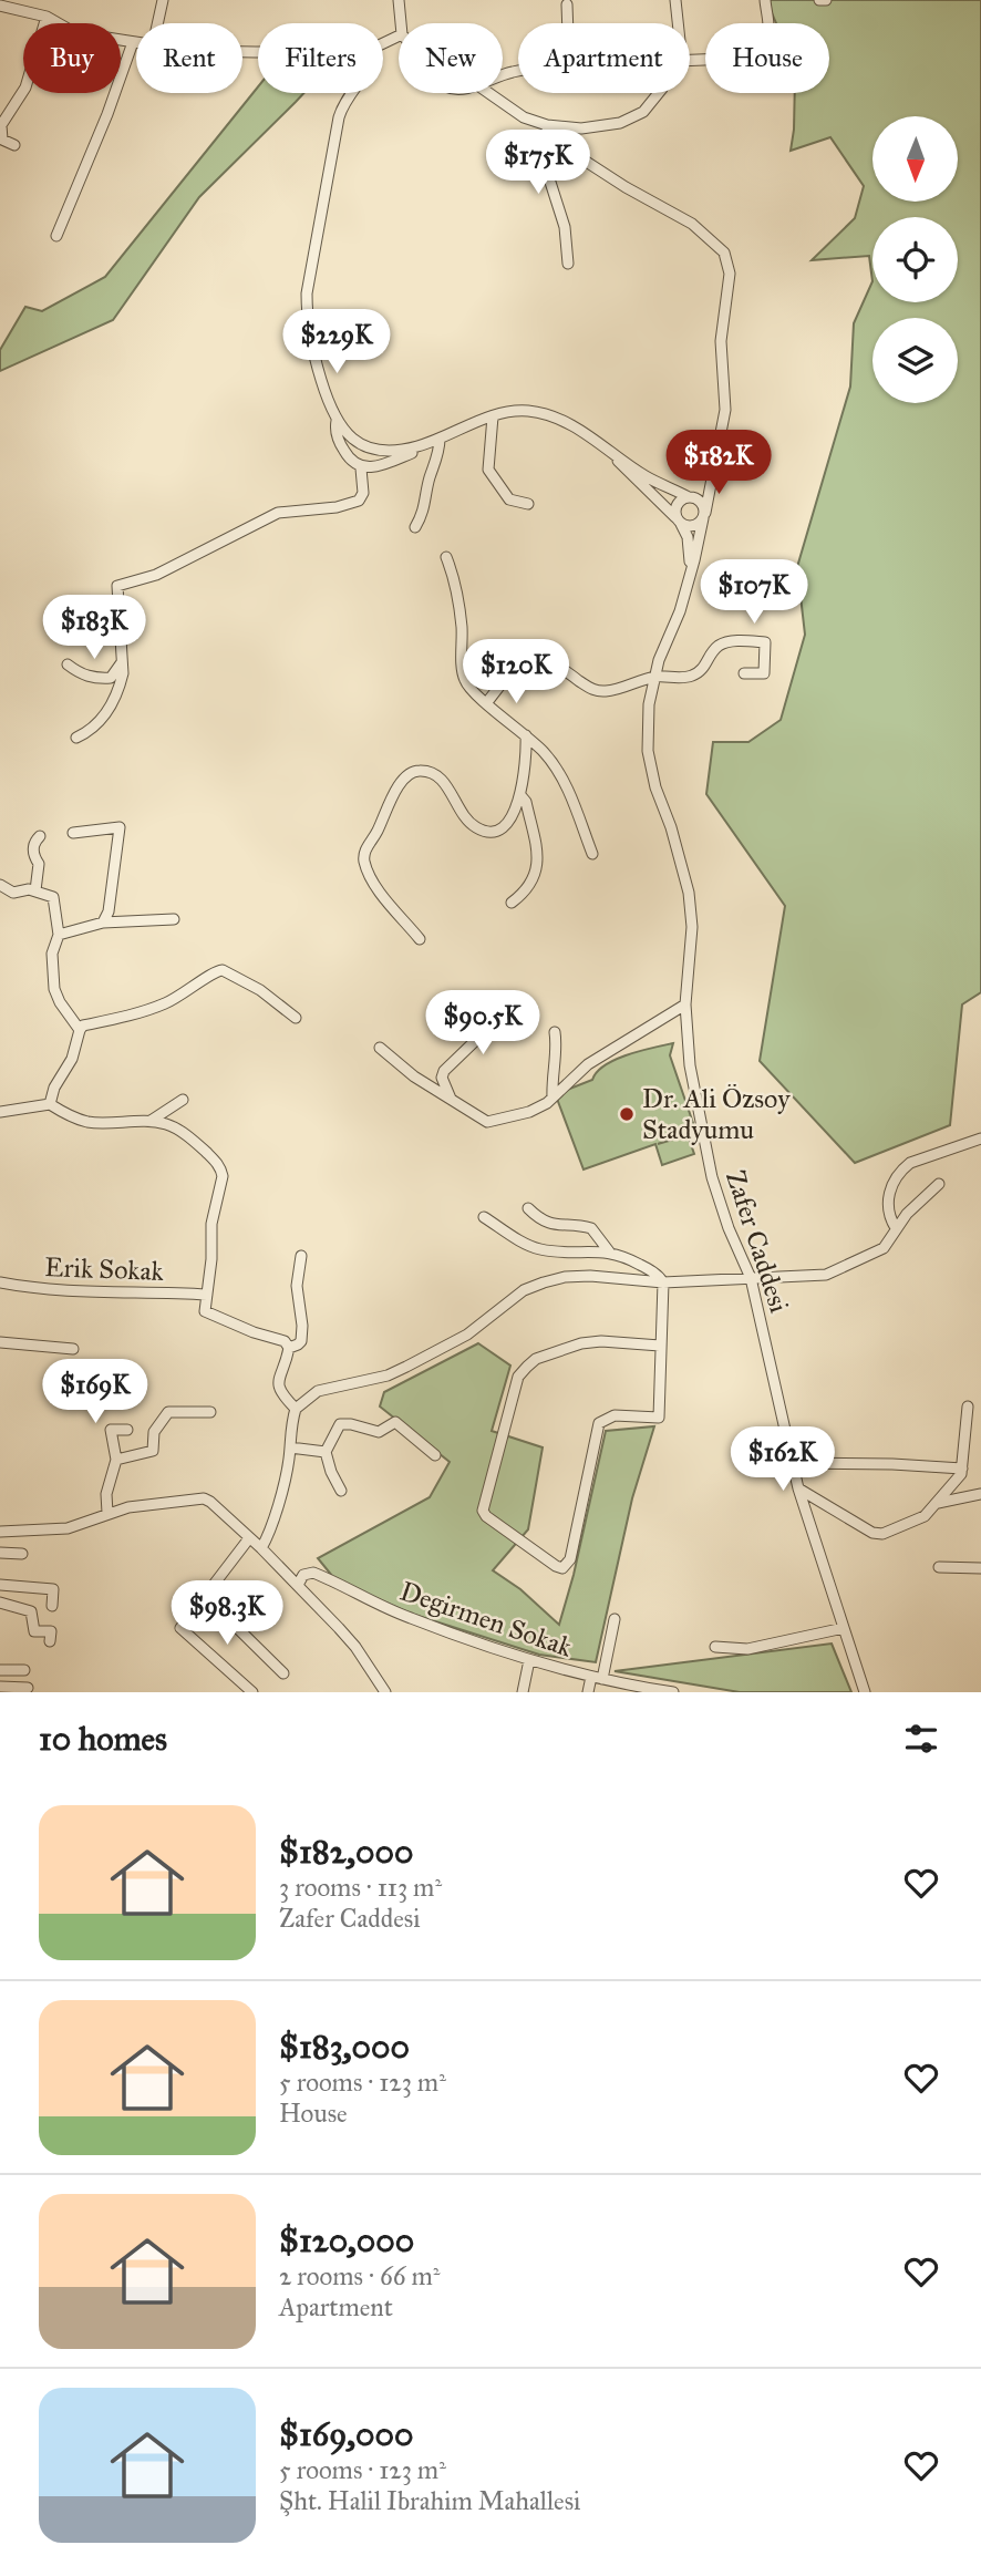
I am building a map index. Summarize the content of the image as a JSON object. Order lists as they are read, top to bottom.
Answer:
{
  "streets": {
    "street": ["Zafer Caddesi", "Erik Sokak", "Degirmen Sokak"]
  },
  "places": ["Dr. Ali Özsoy Stadyumu"],
  "north": "bottom",
  "page": {
    "chip": [
      "Buy",
      "Rent",
      "Filters",
      "New",
      "Apartment",
      "House"
    ],
    "price": [
      "$175K",
      "$229K",
      "$182K",
      "$107K",
      "$183K",
      "$120K",
      "$90.5K",
      "$169K",
      "$162K",
      "$98.3K"
    ],
    "heading": "10 homes",
    "list": [
      {
        "name": "$182,000",
        "note": "3 rooms · 113 m² · Zafer Caddesi"
      },
      {
        "name": "$183,000",
        "note": "5 rooms · 123 m² · House"
      },
      {
        "name": "$120,000",
        "note": "2 rooms · 66 m² · Apartment"
      },
      {
        "name": "$169,000",
        "note": "5 rooms · 123 m² · Şht. Halil Ibrahim Mahallesi"
      }
    ]
  }
}
